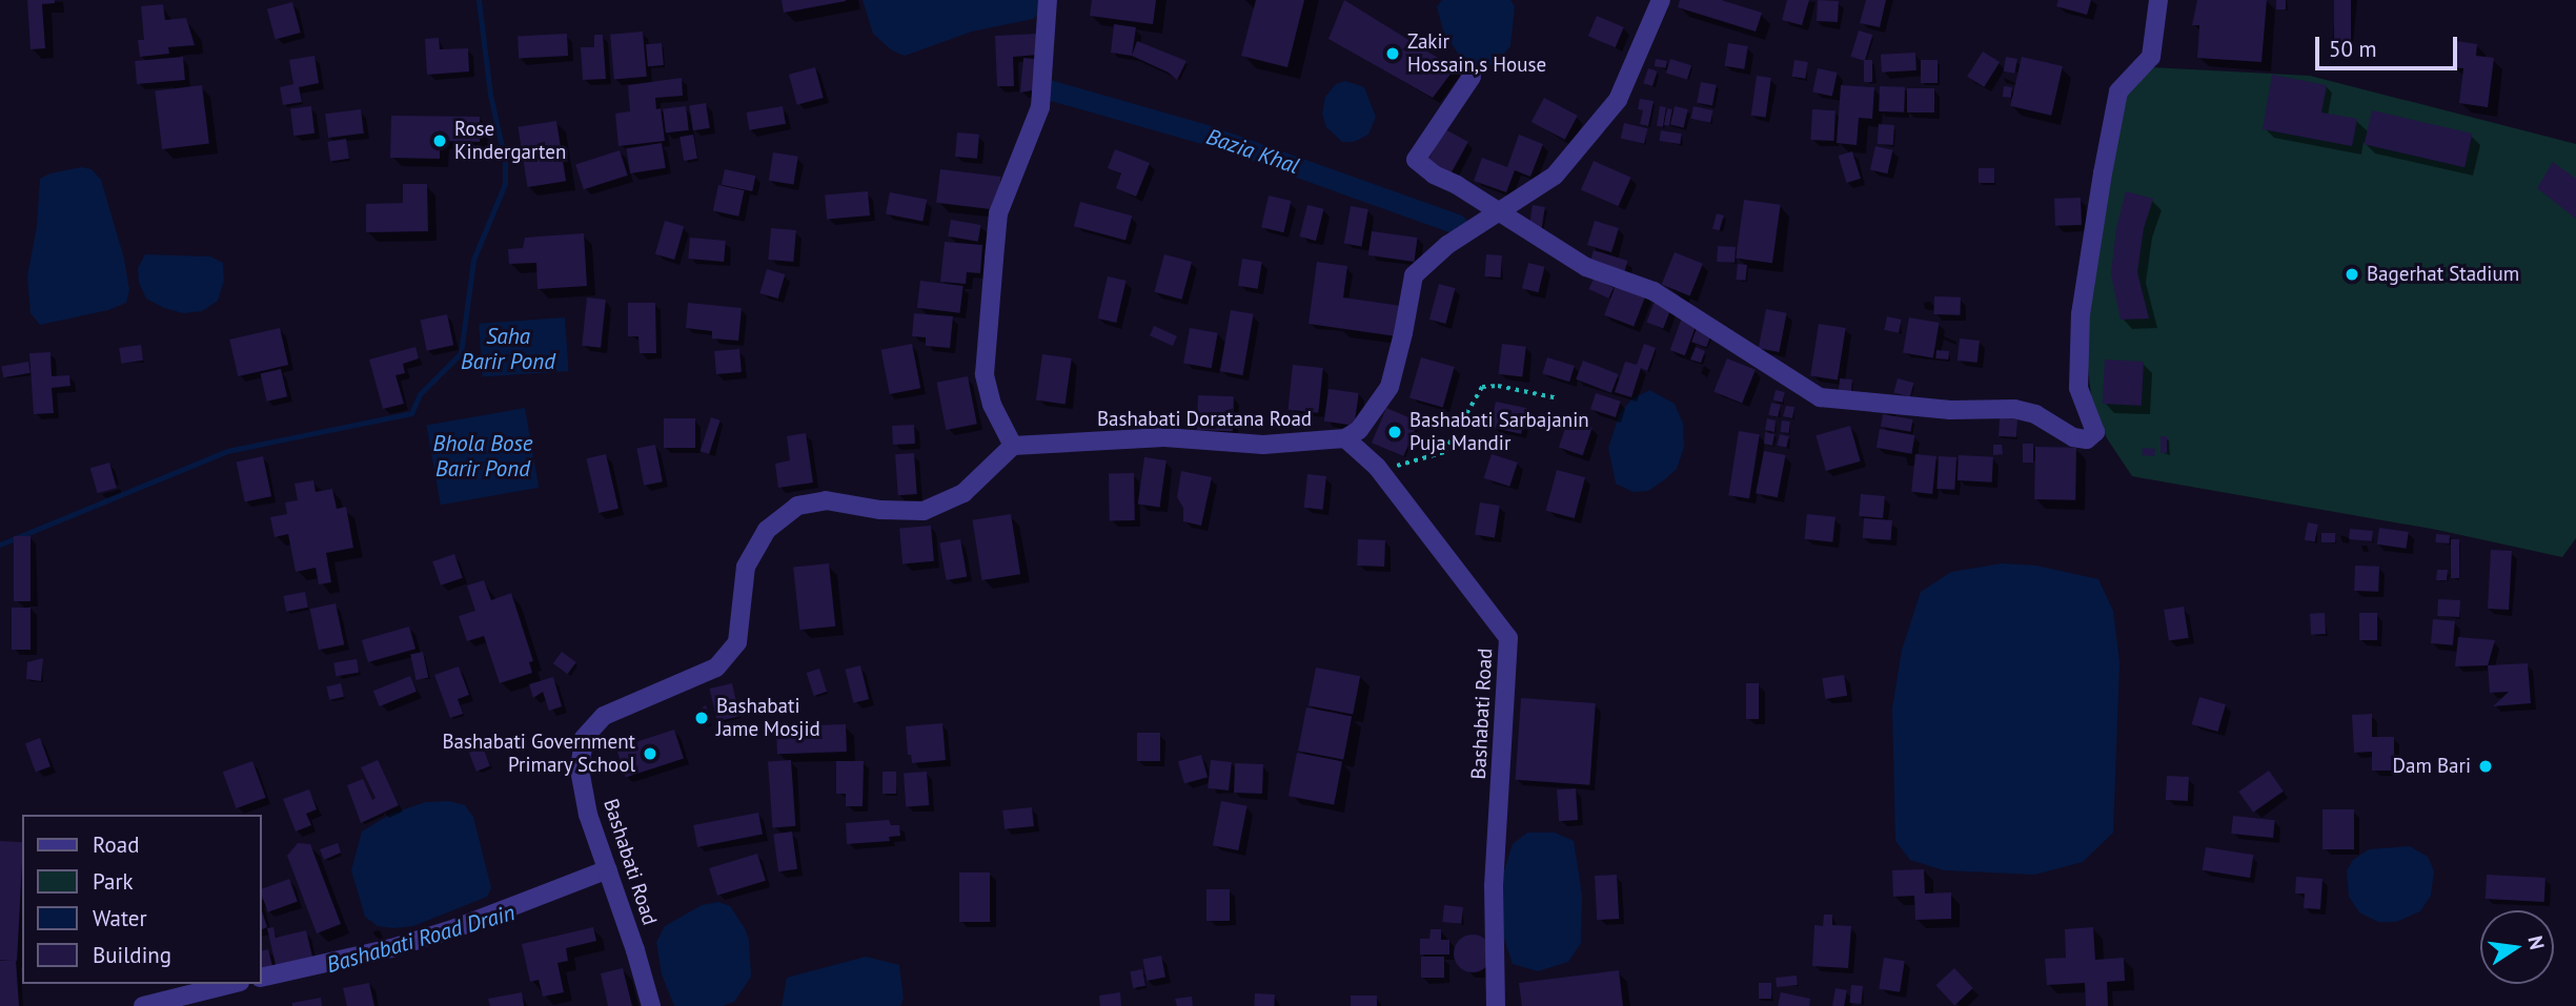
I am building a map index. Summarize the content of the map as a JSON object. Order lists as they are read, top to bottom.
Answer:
{
  "streets": {
    "street": ["Bashabati Doratana Road", "Bashabati Road"]
  },
  "crossings": [
    ["Bashabati Doratana Road", "Bashabati Road"]
  ],
  "water": [
    "Bazia Khal",
    "Saha Barir Pond",
    "Bhola Bose Barir Pond",
    "Bashabati Road Drain"
  ],
  "places": [
    "Zakir Hossain,s House",
    "Rose Kindergarten",
    "Bagerhat Stadium",
    "Bashabati Sarbajanin Puja Mandir",
    "Bashabati Jame Mosjid",
    "Bashabati Government Primary School",
    "Dam Bari"
  ],
  "legend": [
    "Road",
    "Park",
    "Water",
    "Building"
  ],
  "scale_bar": "50 m",
  "north": "right"
}
